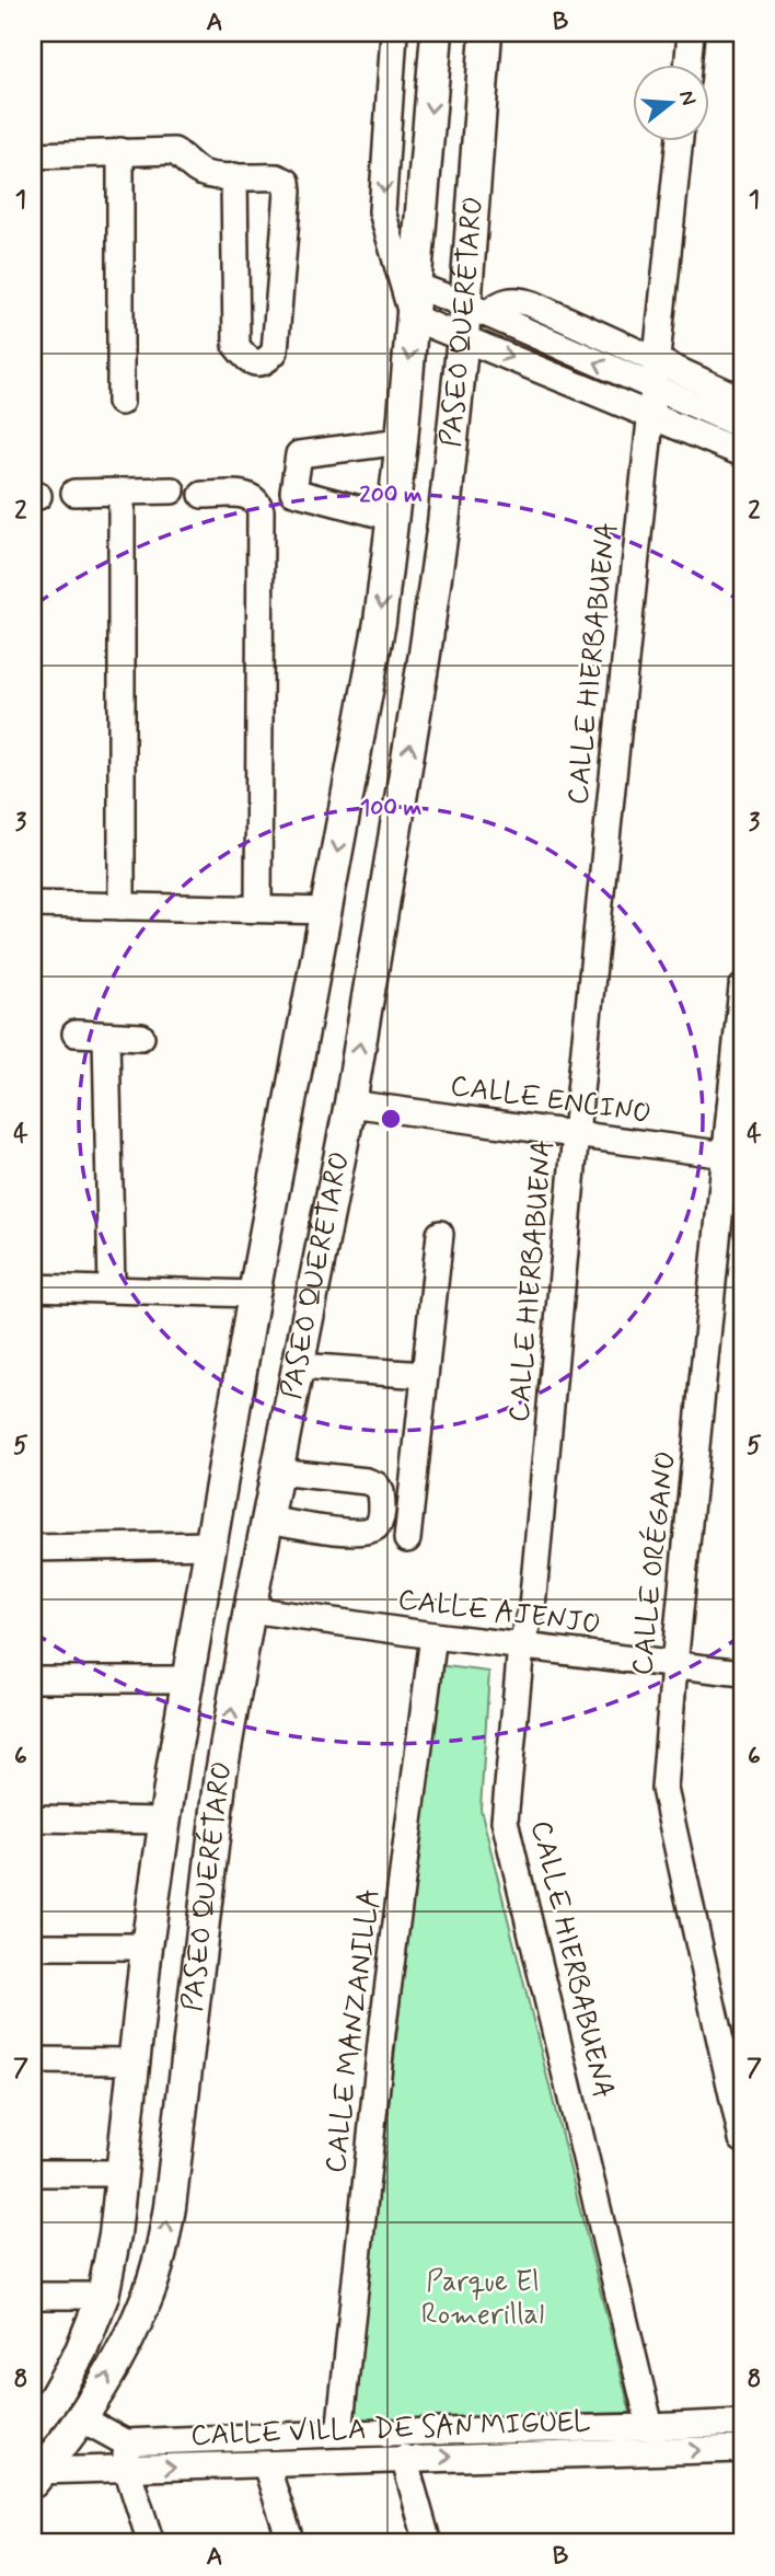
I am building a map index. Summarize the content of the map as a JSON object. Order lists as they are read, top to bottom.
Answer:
{
  "streets": {
    "main road": ["PASEO QUERÉTARO"],
    "street": [
      "CALLE HIERBABUENA",
      "CALLE ENCINO",
      "CALLE ORÉGANO",
      "CALLE AJENJO",
      "CALLE MANZANILLA",
      "CALLE VILLA DE SAN MIGUEL"
    ]
  },
  "crossings": [
    ["PASEO QUERÉTARO", "CALLE ENCINO"],
    ["PASEO QUERÉTARO", "CALLE AJENJO"],
    ["PASEO QUERÉTARO", "CALLE VILLA DE SAN MIGUEL"],
    ["CALLE HIERBABUENA", "CALLE ENCINO"],
    ["CALLE HIERBABUENA", "CALLE AJENJO"],
    ["CALLE HIERBABUENA", "CALLE VILLA DE SAN MIGUEL"],
    ["CALLE ENCINO", "CALLE ORÉGANO"],
    ["CALLE ORÉGANO", "CALLE AJENJO"],
    ["CALLE AJENJO", "CALLE MANZANILLA"],
    ["CALLE MANZANILLA", "CALLE VILLA DE SAN MIGUEL"]
  ],
  "parks": ["Parque El Romerillal"],
  "north": "right",
  "grid": {
    "columns": ["A", "B"],
    "rows": [
      "1",
      "2",
      "3",
      "4",
      "5",
      "6",
      "7",
      "8"
    ]
  },
  "rings": ["200 m", "100 m"]
}
